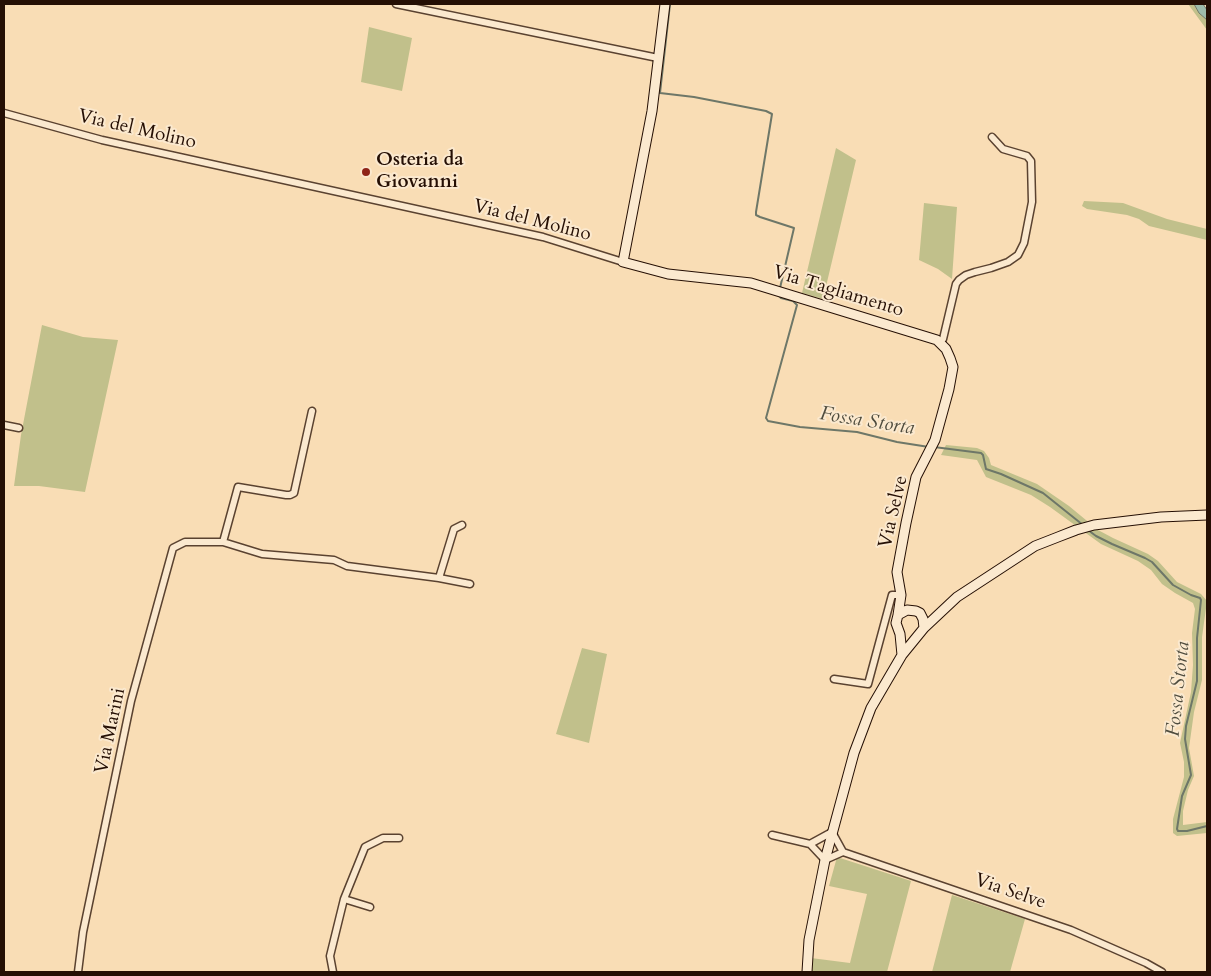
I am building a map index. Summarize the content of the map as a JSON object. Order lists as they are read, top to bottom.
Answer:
{
  "streets": {
    "street": [
      "Via del Molino",
      "Via Tagliamento",
      "Via Selve",
      "Via Marini"
    ]
  },
  "crossings": [
    ["Via del Molino", "Via Tagliamento"],
    ["Via Tagliamento", "Via Selve"]
  ],
  "water": ["Fossa Storta"],
  "places": ["Osteria da Giovanni"]
}
